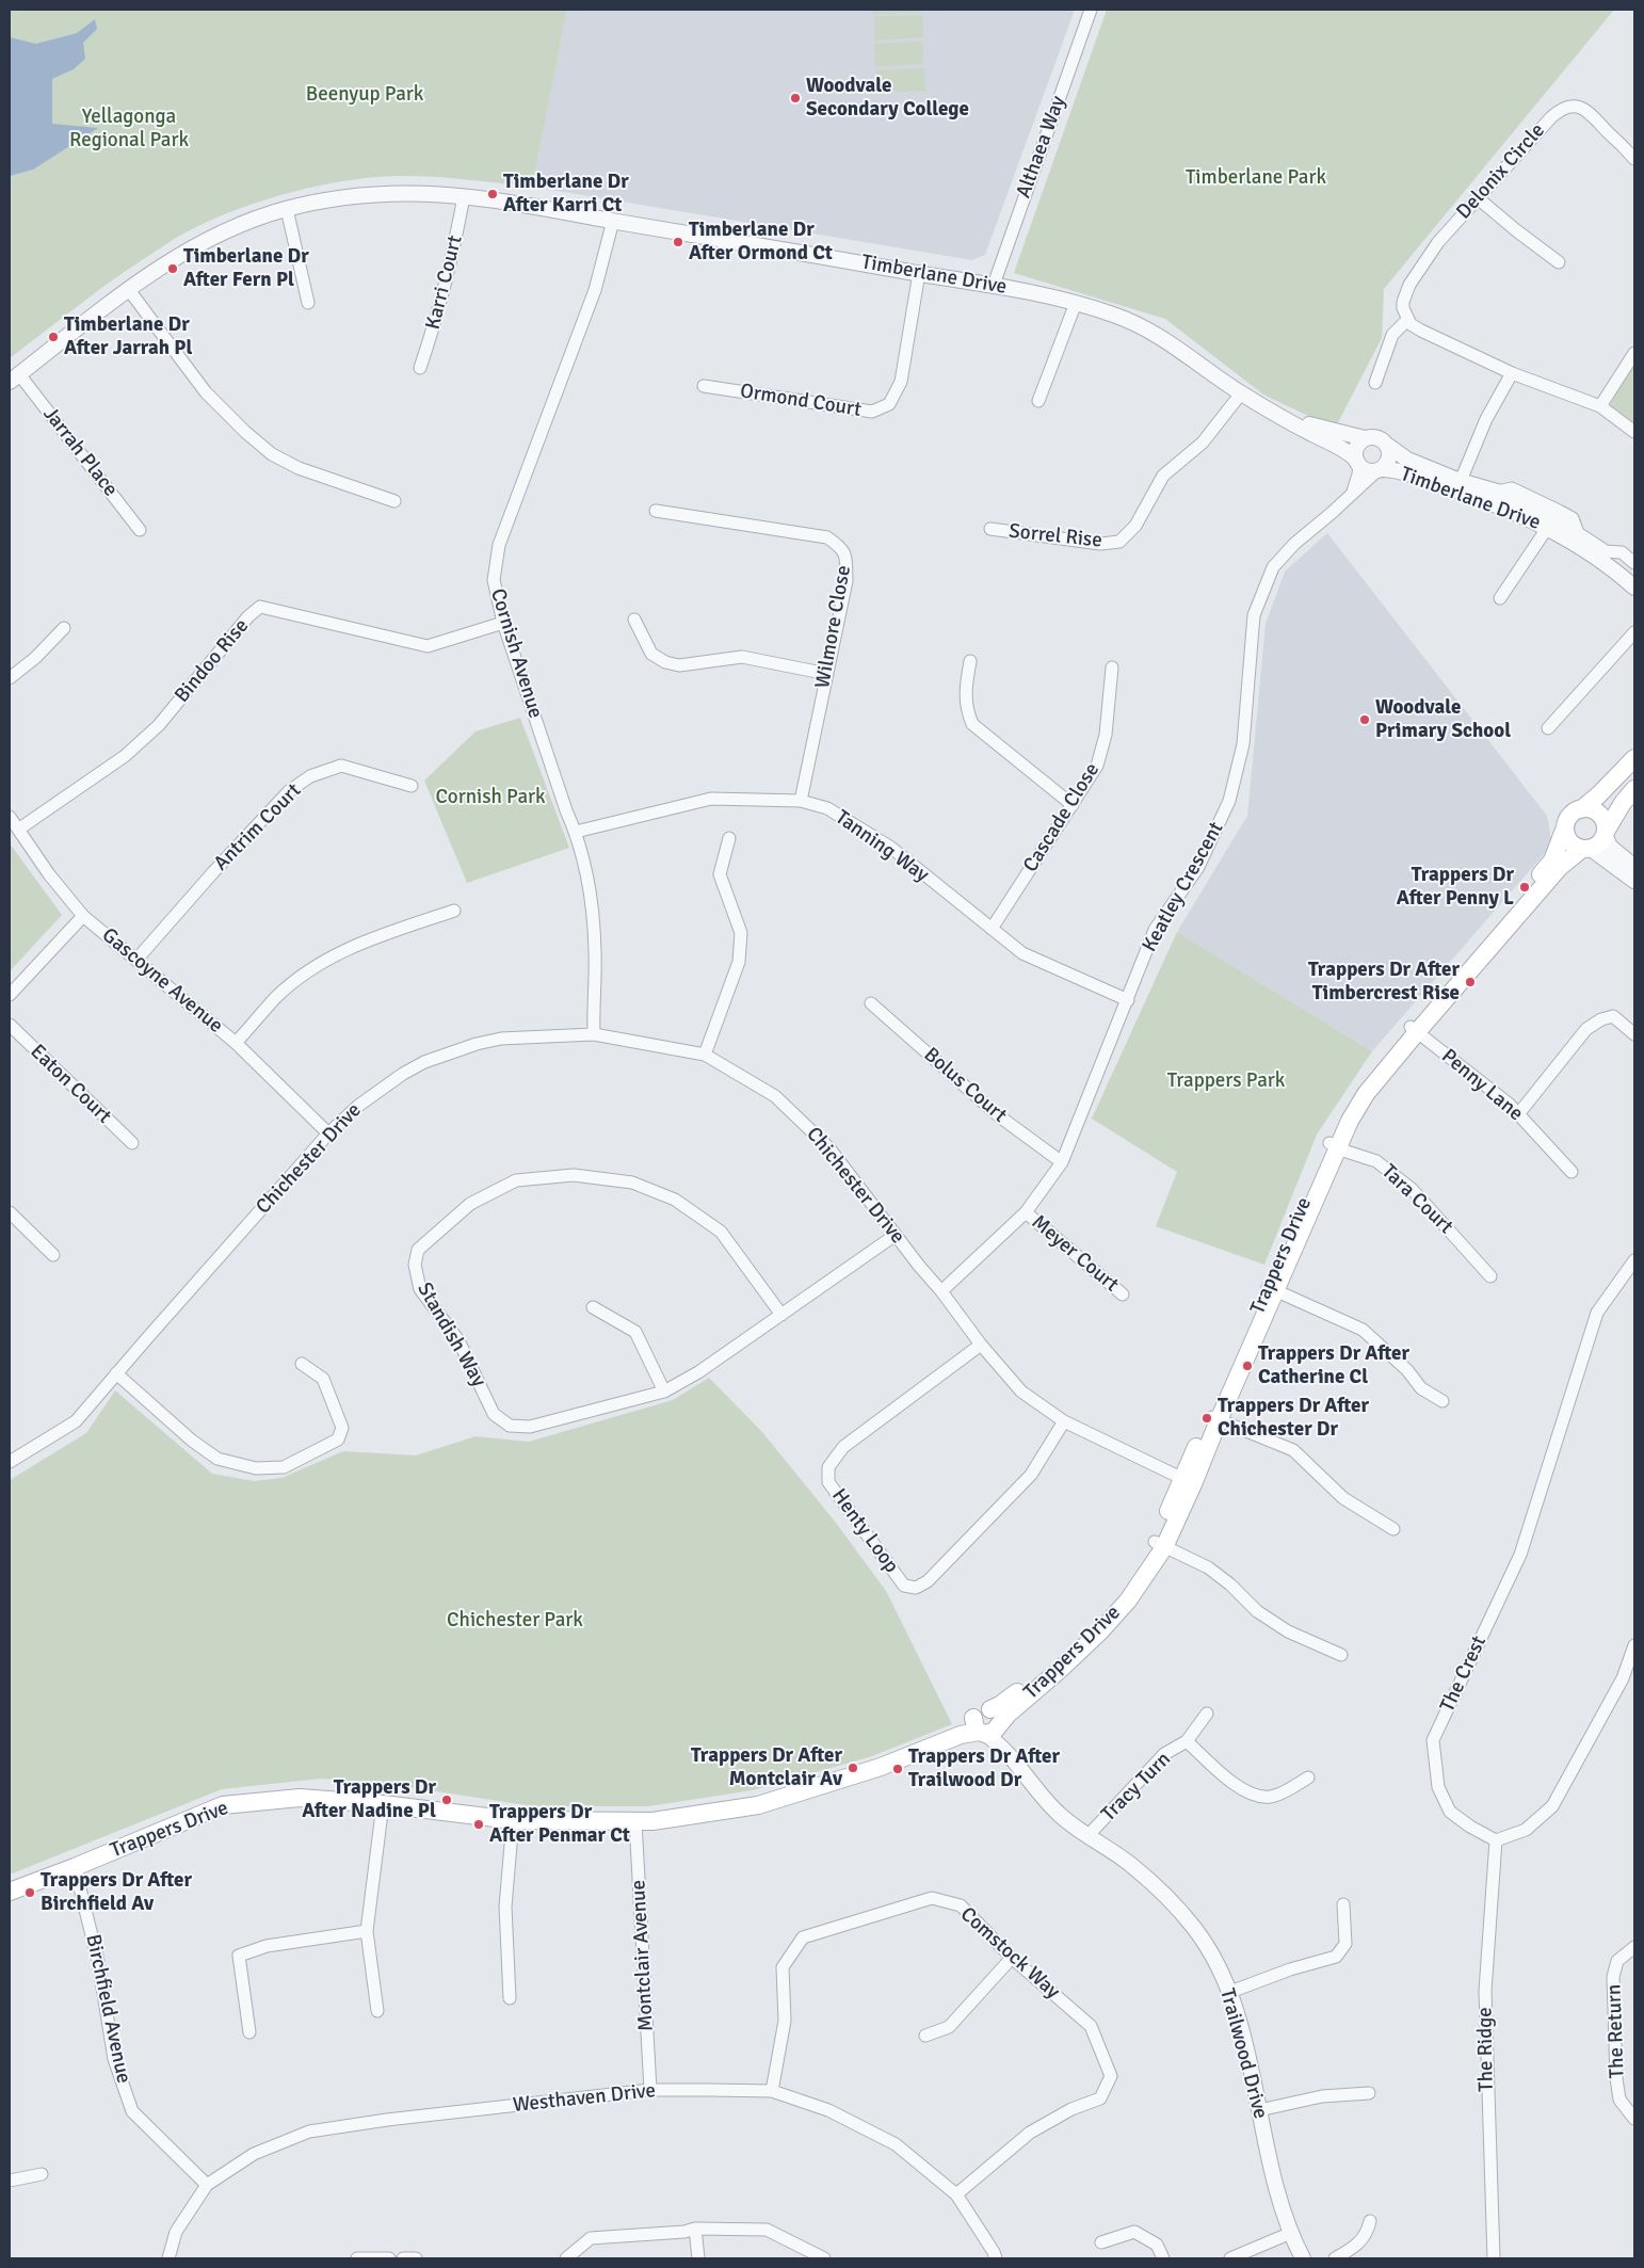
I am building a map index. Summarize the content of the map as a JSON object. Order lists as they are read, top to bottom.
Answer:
{
  "streets": {
    "main road": ["Trappers Drive"],
    "street": [
      "Althaea Way",
      "Delonix Circle",
      "Timberlane Drive",
      "Karri Court",
      "Ormond Court",
      "Jarrah Place",
      "Sorrel Rise",
      "Wilmore Close",
      "Cornish Avenue",
      "Bindoo Rise",
      "Cascade Close",
      "Antrim Court",
      "Tanning Way",
      "Keatley Crescent",
      "Gascoyne Avenue",
      "Eaton Court",
      "Bolus Court",
      "Penny Lane",
      "Chichester Drive",
      "Tara Court",
      "Meyer Court",
      "Standish Way",
      "Henty Loop",
      "The Crest",
      "Tracy Turn",
      "Comstock Way",
      "Montclair Avenue",
      "Birchfield Avenue",
      "The Return",
      "The Ridge",
      "Trailwood Drive",
      "Westhaven Drive"
    ]
  },
  "crossings": [
    ["Althaea Way", "Timberlane Drive"],
    ["Timberlane Drive", "Karri Court"],
    ["Timberlane Drive", "Ormond Court"],
    ["Timberlane Drive", "Jarrah Place"],
    ["Timberlane Drive", "Sorrel Rise"],
    ["Timberlane Drive", "Cornish Avenue"],
    ["Timberlane Drive", "Keatley Crescent"],
    ["Wilmore Close", "Tanning Way"],
    ["Cornish Avenue", "Bindoo Rise"],
    ["Cornish Avenue", "Tanning Way"],
    ["Cornish Avenue", "Chichester Drive"],
    ["Bindoo Rise", "Gascoyne Avenue"],
    ["Cascade Close", "Tanning Way"],
    ["Antrim Court", "Gascoyne Avenue"],
    ["Tanning Way", "Keatley Crescent"],
    ["Keatley Crescent", "Bolus Court"],
    ["Keatley Crescent", "Chichester Drive"],
    ["Keatley Crescent", "Meyer Court"],
    ["Gascoyne Avenue", "Chichester Drive"],
    ["Penny Lane", "Trappers Drive"],
    ["Chichester Drive", "Trappers Drive"],
    ["Chichester Drive", "Standish Way"],
    ["Chichester Drive", "Henty Loop"],
    ["Tara Court", "Trappers Drive"],
    ["Trappers Drive", "Montclair Avenue"],
    ["Trappers Drive", "Birchfield Avenue"],
    ["Trappers Drive", "Trailwood Drive"],
    ["The Crest", "The Ridge"],
    ["Tracy Turn", "Trailwood Drive"],
    ["Comstock Way", "Westhaven Drive"],
    ["Montclair Avenue", "Westhaven Drive"],
    ["Birchfield Avenue", "Westhaven Drive"]
  ],
  "parks": [
    "Beenyup Park",
    "Yellagonga Regional Park",
    "Timberlane Park",
    "Cornish Park",
    "Trappers Park",
    "Chichester Park"
  ],
  "places": [
    "Woodvale Secondary College",
    "Timberlane Dr After Karri Ct",
    "Timberlane Dr After Ormond Ct",
    "Timberlane Dr After Fern Pl",
    "Timberlane Dr After Jarrah Pl",
    "Woodvale Primary School",
    "Trappers Dr After Penny L",
    "Trappers Dr After Timbercrest Rise",
    "Trappers Dr After Catherine Cl",
    "Trappers Dr After Chichester Dr",
    "Trappers Dr After Montclair Av",
    "Trappers Dr After Trailwood Dr",
    "Trappers Dr After Nadine Pl",
    "Trappers Dr After Penmar Ct",
    "Trappers Dr After Birchfield Av"
  ]
}
